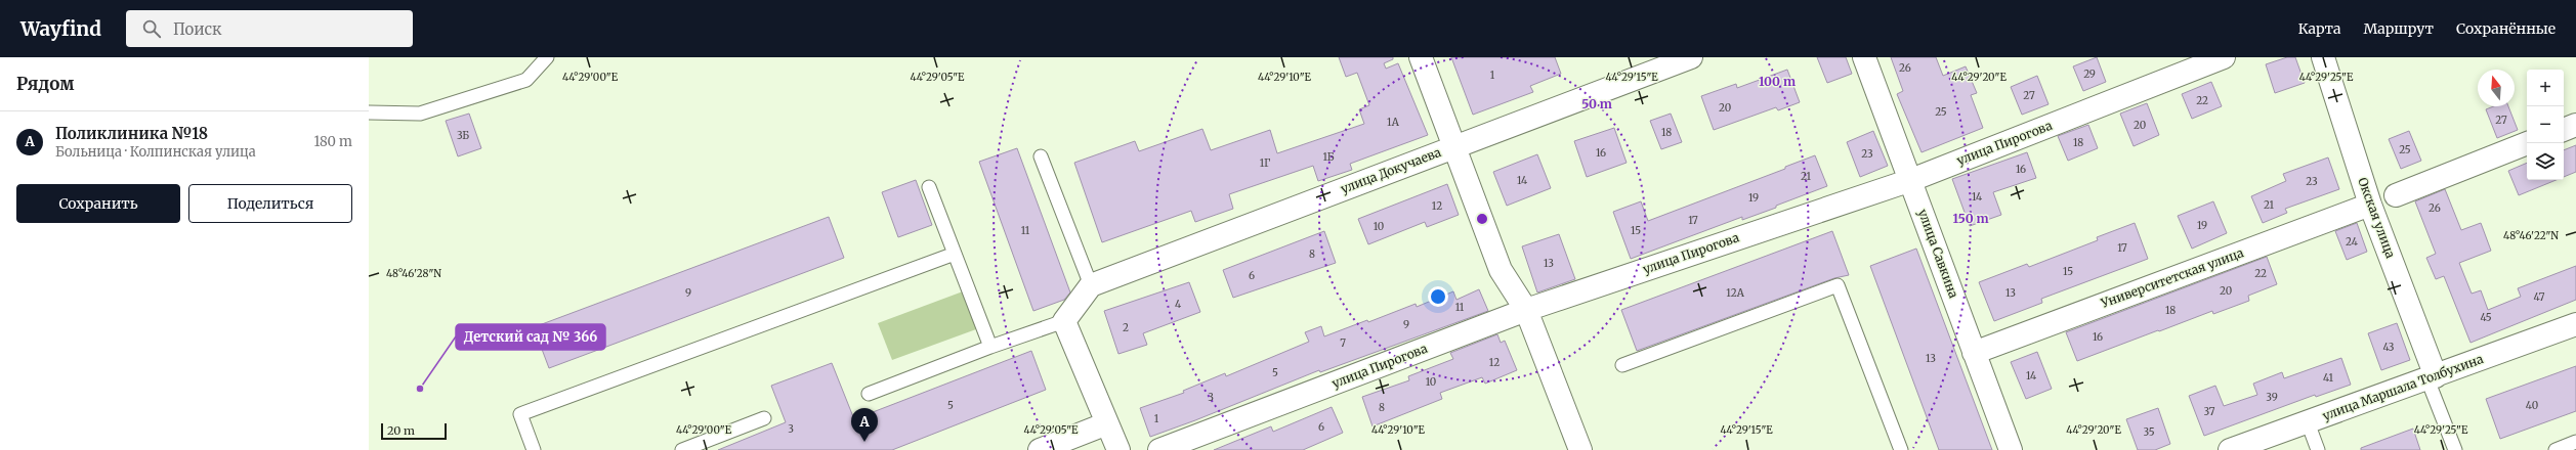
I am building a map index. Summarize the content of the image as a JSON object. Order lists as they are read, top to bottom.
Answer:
{
  "streets": {
    "street": [
      "улица Пирогова",
      "улица Докучаева",
      "Окская улица",
      "улица Савкина",
      "Университетская улица",
      "улица Маршала Толбухина"
    ]
  },
  "crossings": [
    ["улица Пирогова", "улица Савкина"],
    ["Окская улица", "Университетская улица"],
    ["Окская улица", "улица Маршала Толбухина"],
    ["улица Савкина", "Университетская улица"]
  ],
  "places": ["Детский сад № 366"],
  "house_numbers": [
    "26",
    "29",
    "1",
    "27",
    "22",
    "20",
    "25",
    "27",
    "1А",
    "20",
    "18",
    "3Б",
    "18",
    "25",
    "16",
    "23",
    "1Б",
    "1Г",
    "16",
    "21",
    "14",
    "23",
    "14",
    "19",
    "21",
    "12",
    "26",
    "17",
    "19",
    "10",
    "11",
    "15",
    "24",
    "17",
    "8",
    "13",
    "15",
    "22",
    "6",
    "20",
    "9",
    "12А",
    "13",
    "47",
    "4",
    "11",
    "18",
    "45",
    "9",
    "2",
    "16",
    "7",
    "43",
    "13",
    "12",
    "5",
    "14",
    "41",
    "10",
    "3",
    "39",
    "5",
    "40",
    "8",
    "37",
    "1",
    "6",
    "3",
    "35"
  ],
  "scale_bar": "20 m",
  "north": "top",
  "page": {
    "header": "Wayfind",
    "search": "Поиск",
    "nav": ["Карта", "Маршрут", "Сохранённые"],
    "heading": "Рядом",
    "map_buttons": ["+", "−"],
    "list": [
      {
        "mark": "A",
        "name": "Поликлиника №18",
        "note": "Больница · Колпинская улица",
        "value": "180 m"
      }
    ],
    "buttons": ["Сохранить", "Поделиться"],
    "pins": "A",
    "scale": "20 m"
  },
  "coordinates": [
    "44°29'15\"E",
    "44°29'20\"E",
    "44°29'00\"E",
    "44°29'05\"E",
    "44°29'10\"E",
    "44°29'25\"E",
    "48°46'22\"N",
    "48°46'28\"N"
  ],
  "rings": ["100 m", "50 m", "150 m"]
}
